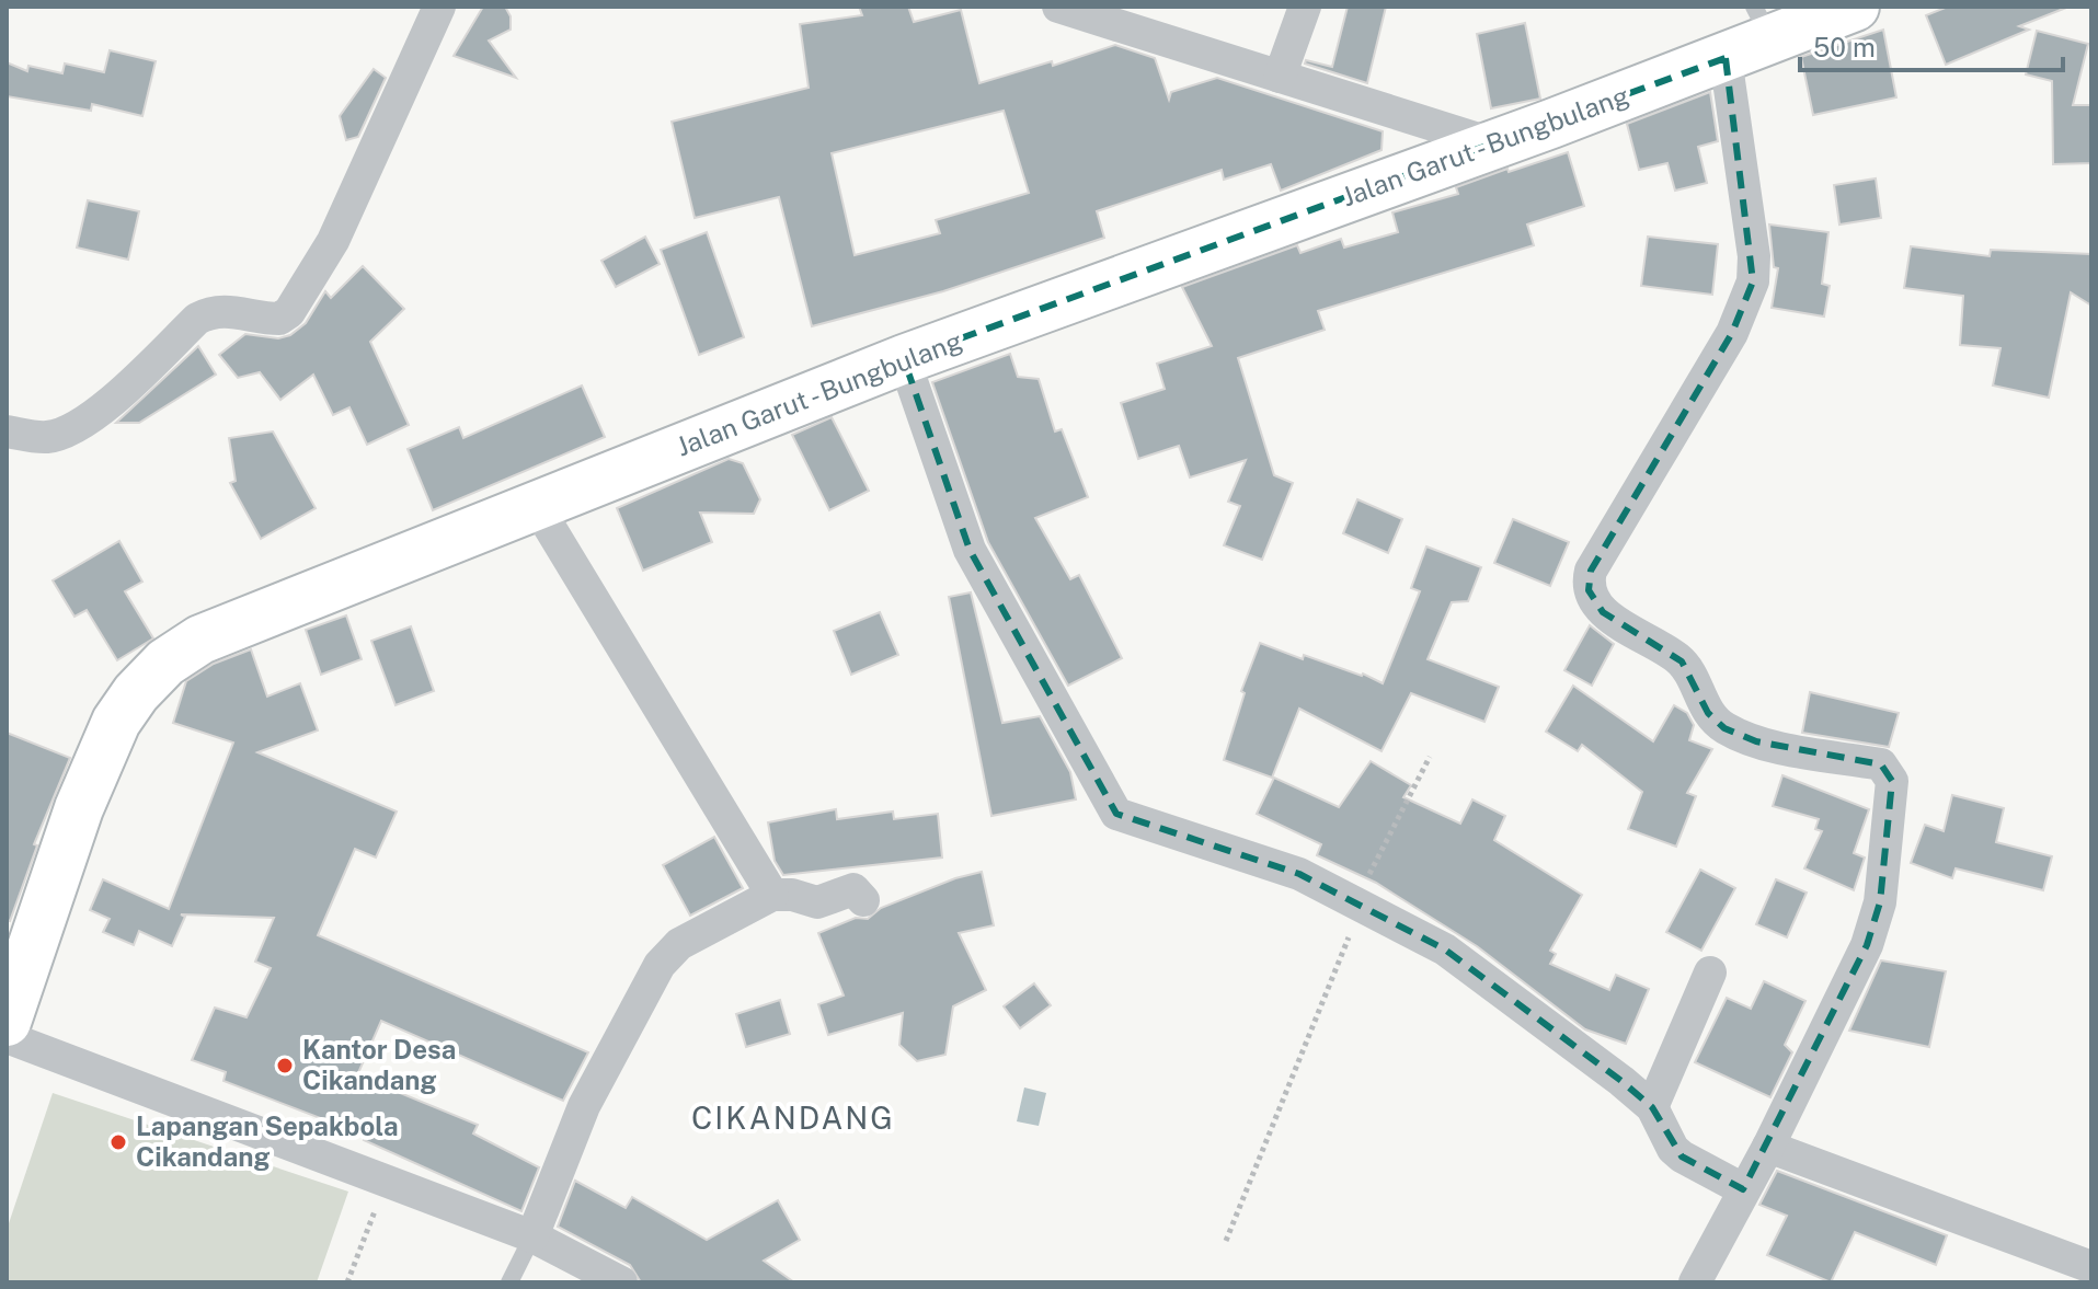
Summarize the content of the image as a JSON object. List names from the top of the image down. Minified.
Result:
{"streets":{"main road":["Jalan Garut - Bungbulang"]},"districts":["CIKANDANG"],"places":["Kantor Desa Cikandang","Lapangan Sepakbola Cikandang"],"scale_bar":"50 m"}
